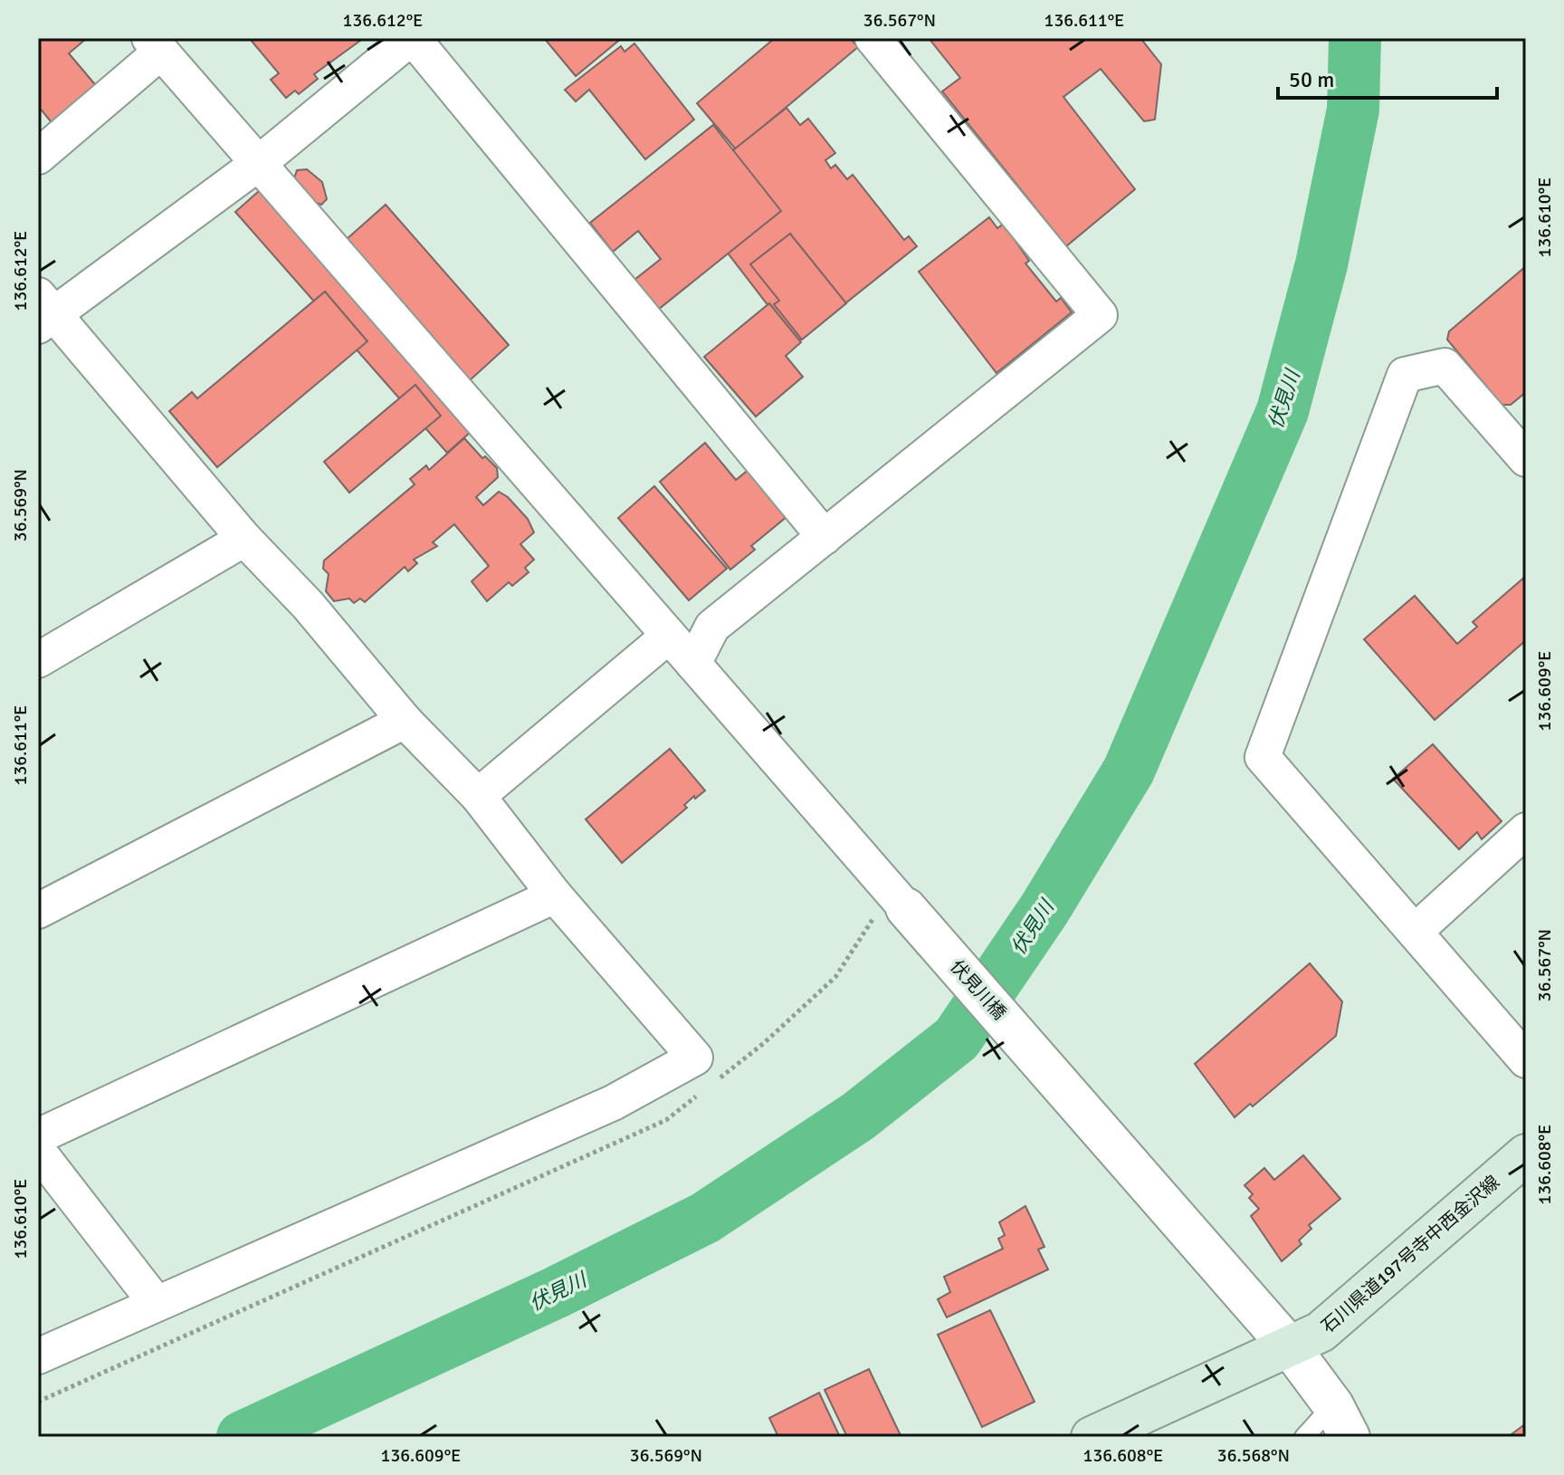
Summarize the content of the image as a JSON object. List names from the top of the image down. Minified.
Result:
{"streets":{"main road":["石川県道197号寺中西金沢線"],"street":["伏見川橋"]},"crossings":[["伏見川橋","石川県道197号寺中西金沢線"]],"water":["伏見川"],"scale_bar":"50 m","coordinates":["136.612°E","36.567°N","136.611°E","136.610°E","36.569°N","136.609°E","136.608°E","36.568°N"]}
